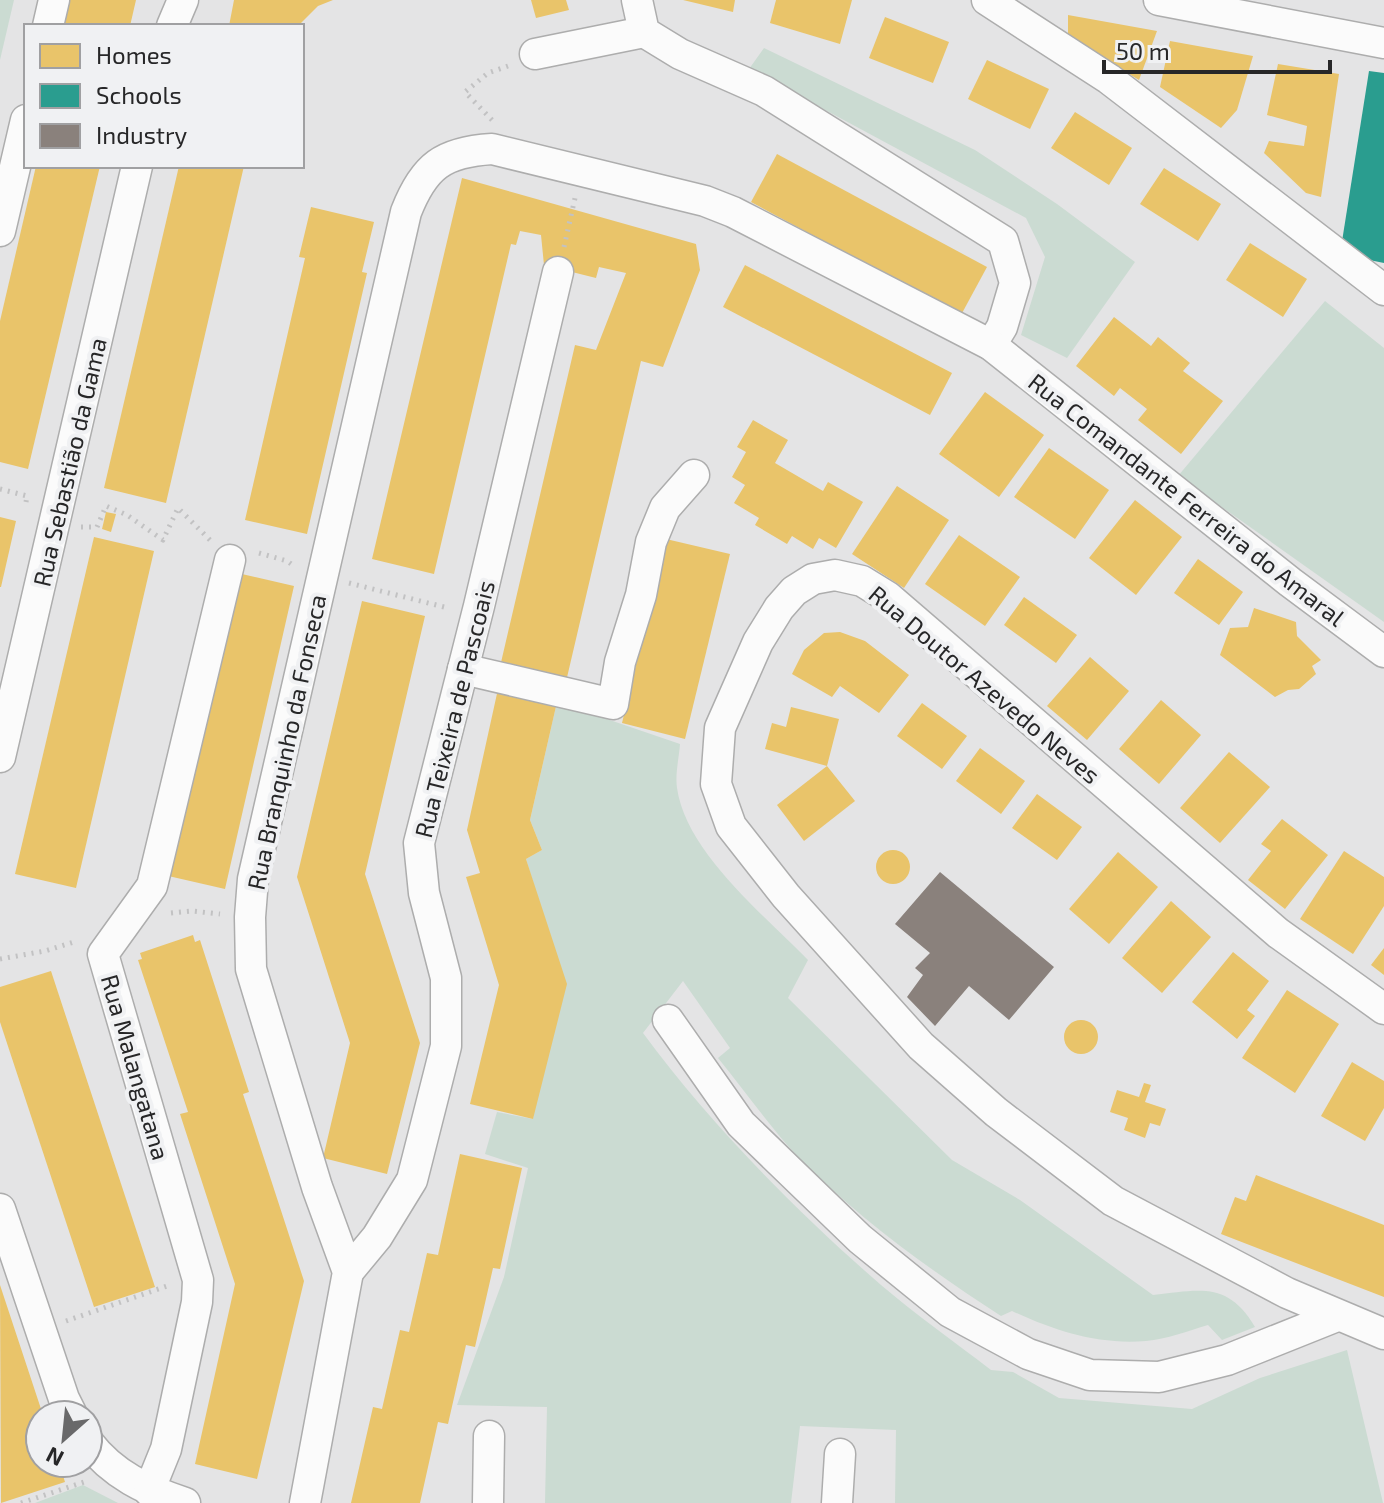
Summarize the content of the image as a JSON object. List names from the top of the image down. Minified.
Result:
{"streets":{"street":["Rua Sebastião da Gama","Rua Comandante Ferreira do Amaral","Rua Doutor Azevedo Neves","Rua Teixeira de Pascoais","Rua Branquinho da Fonseca","Rua Malangatana"]},"crossings":[["Rua Comandante Ferreira do Amaral","Rua Branquinho da Fonseca"],["Rua Teixeira de Pascoais","Rua Branquinho da Fonseca"]],"legend":["Homes","Schools","Industry"],"scale_bar":"50 m","north":"bottom left"}
